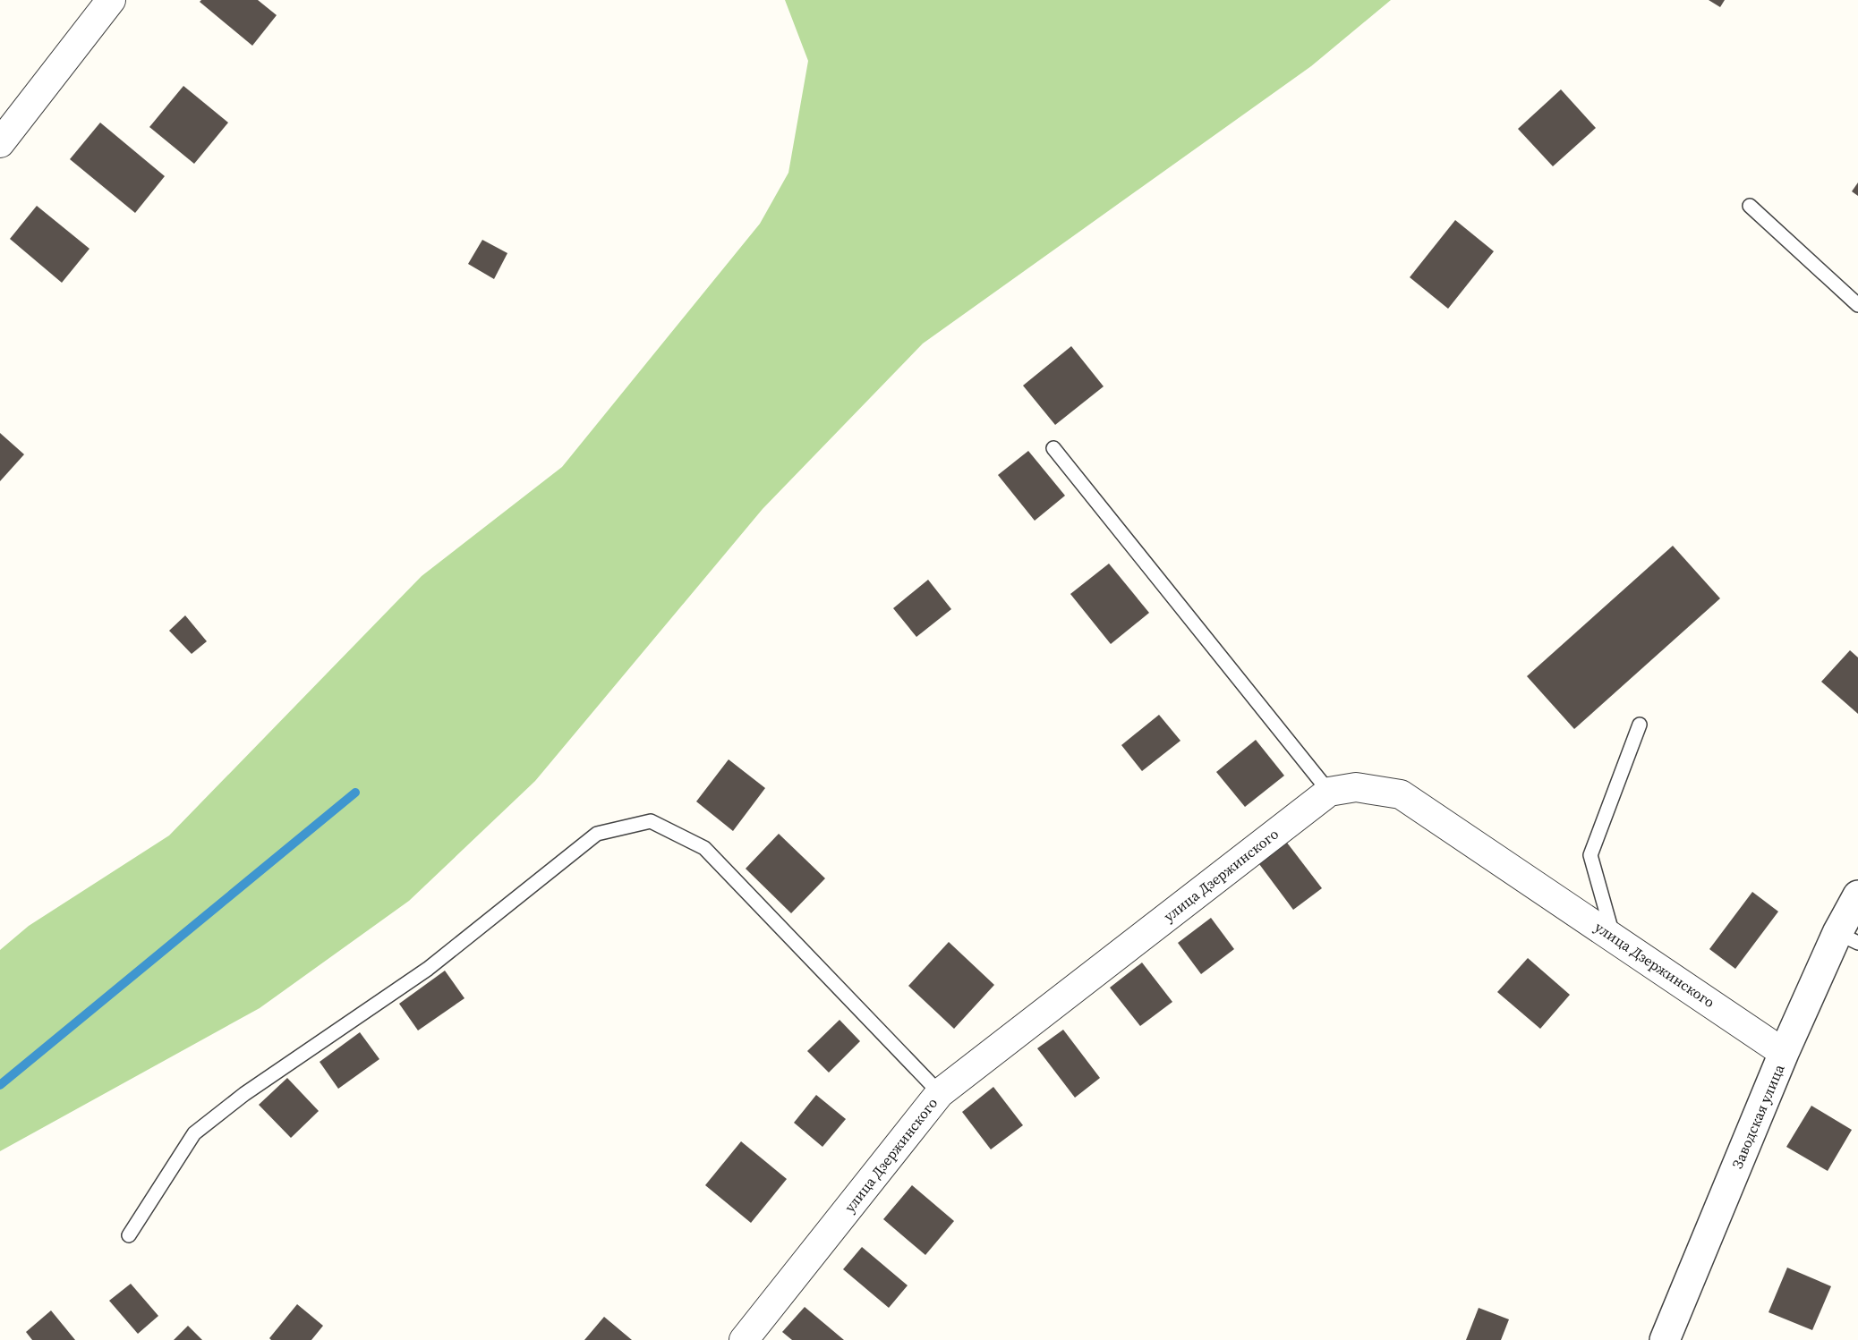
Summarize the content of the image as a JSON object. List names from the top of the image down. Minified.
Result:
{"streets":{"street":["улица Дзержинского","Заводская улица"]},"crossings":[["улица Дзержинского","Заводская улица"]]}
